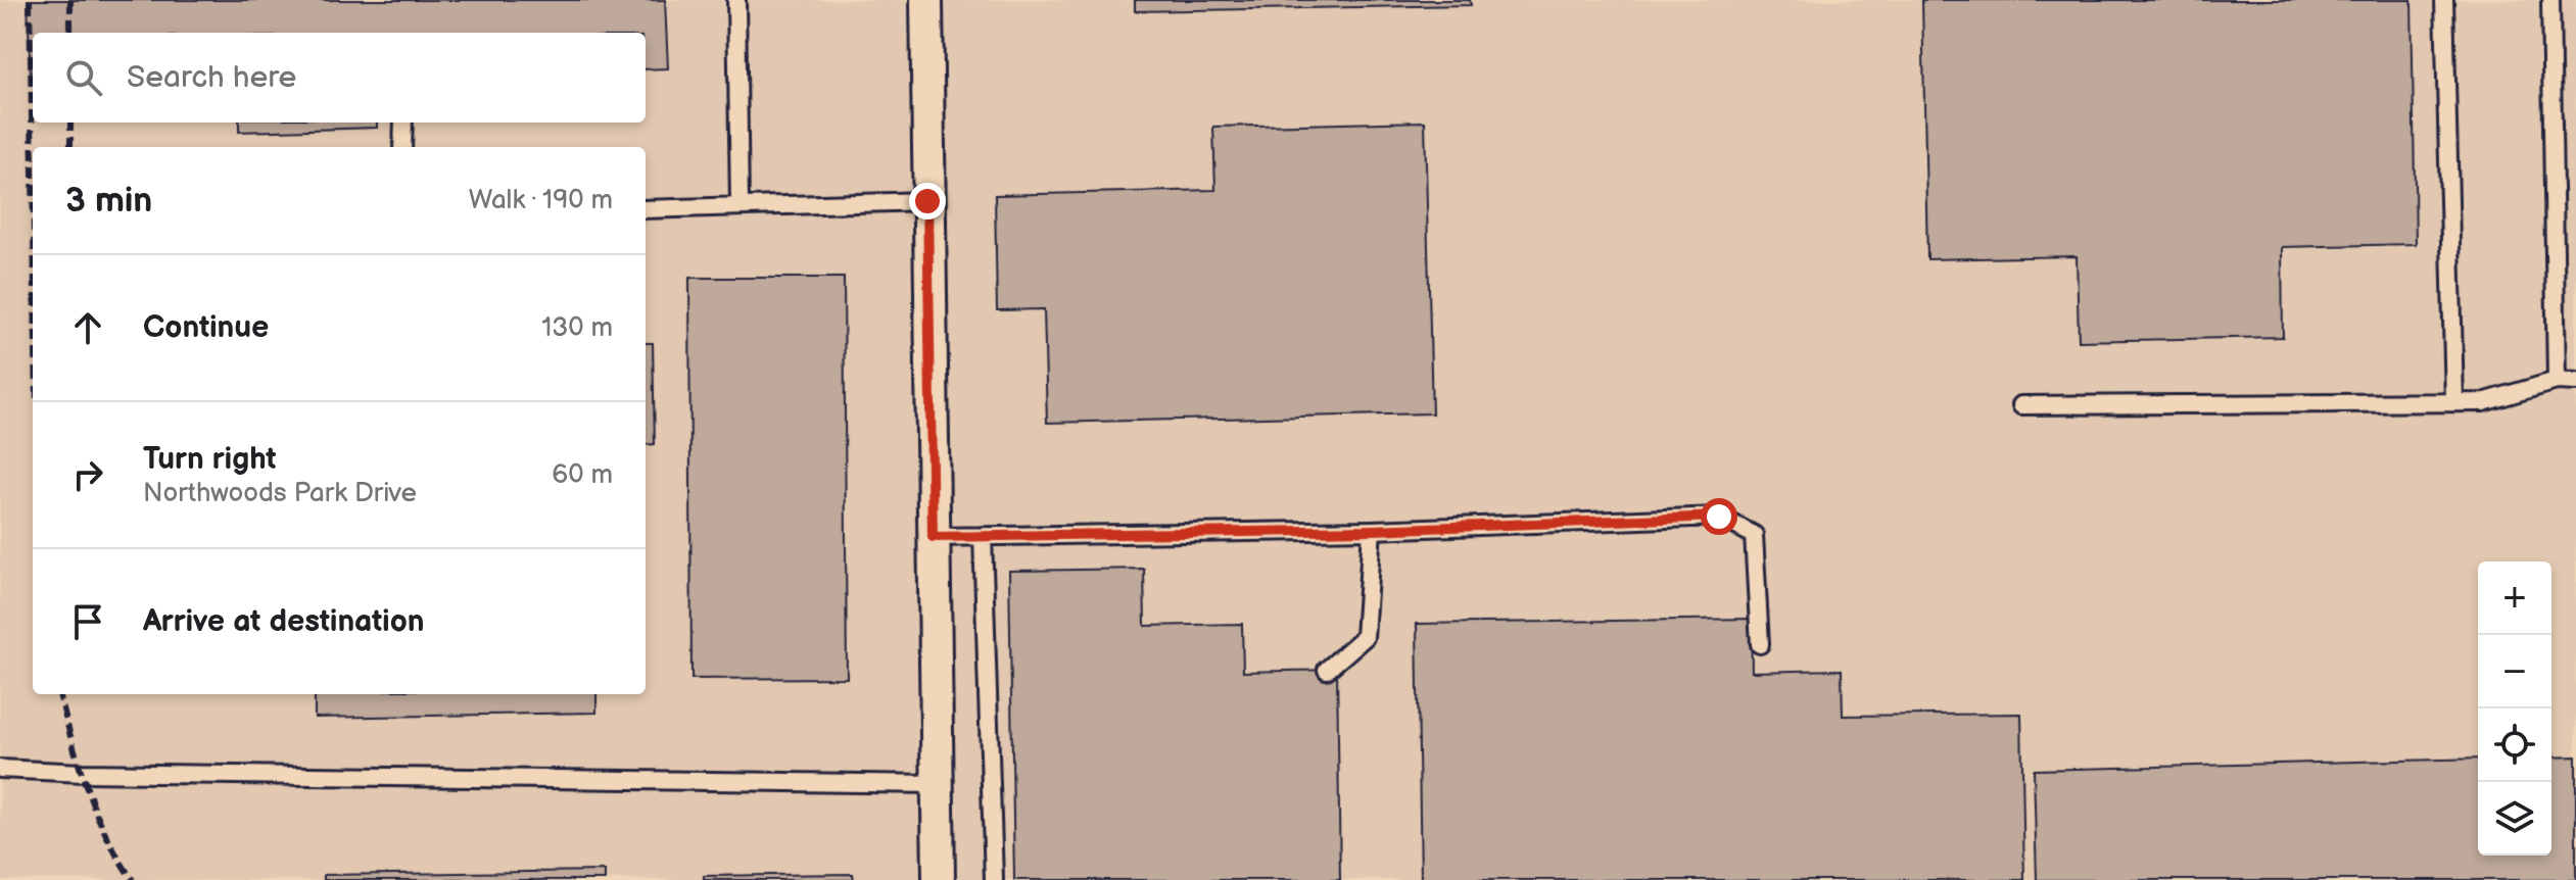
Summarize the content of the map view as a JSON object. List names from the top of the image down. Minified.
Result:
{"page":{"search":"Search here","heading":["3 min","Walk · 190 m"],"list":[["Continue","130 m"],["Turn right","Northwoods Park Drive","60 m"],"Arrive at destination"],"map_buttons":["+","−"]}}
